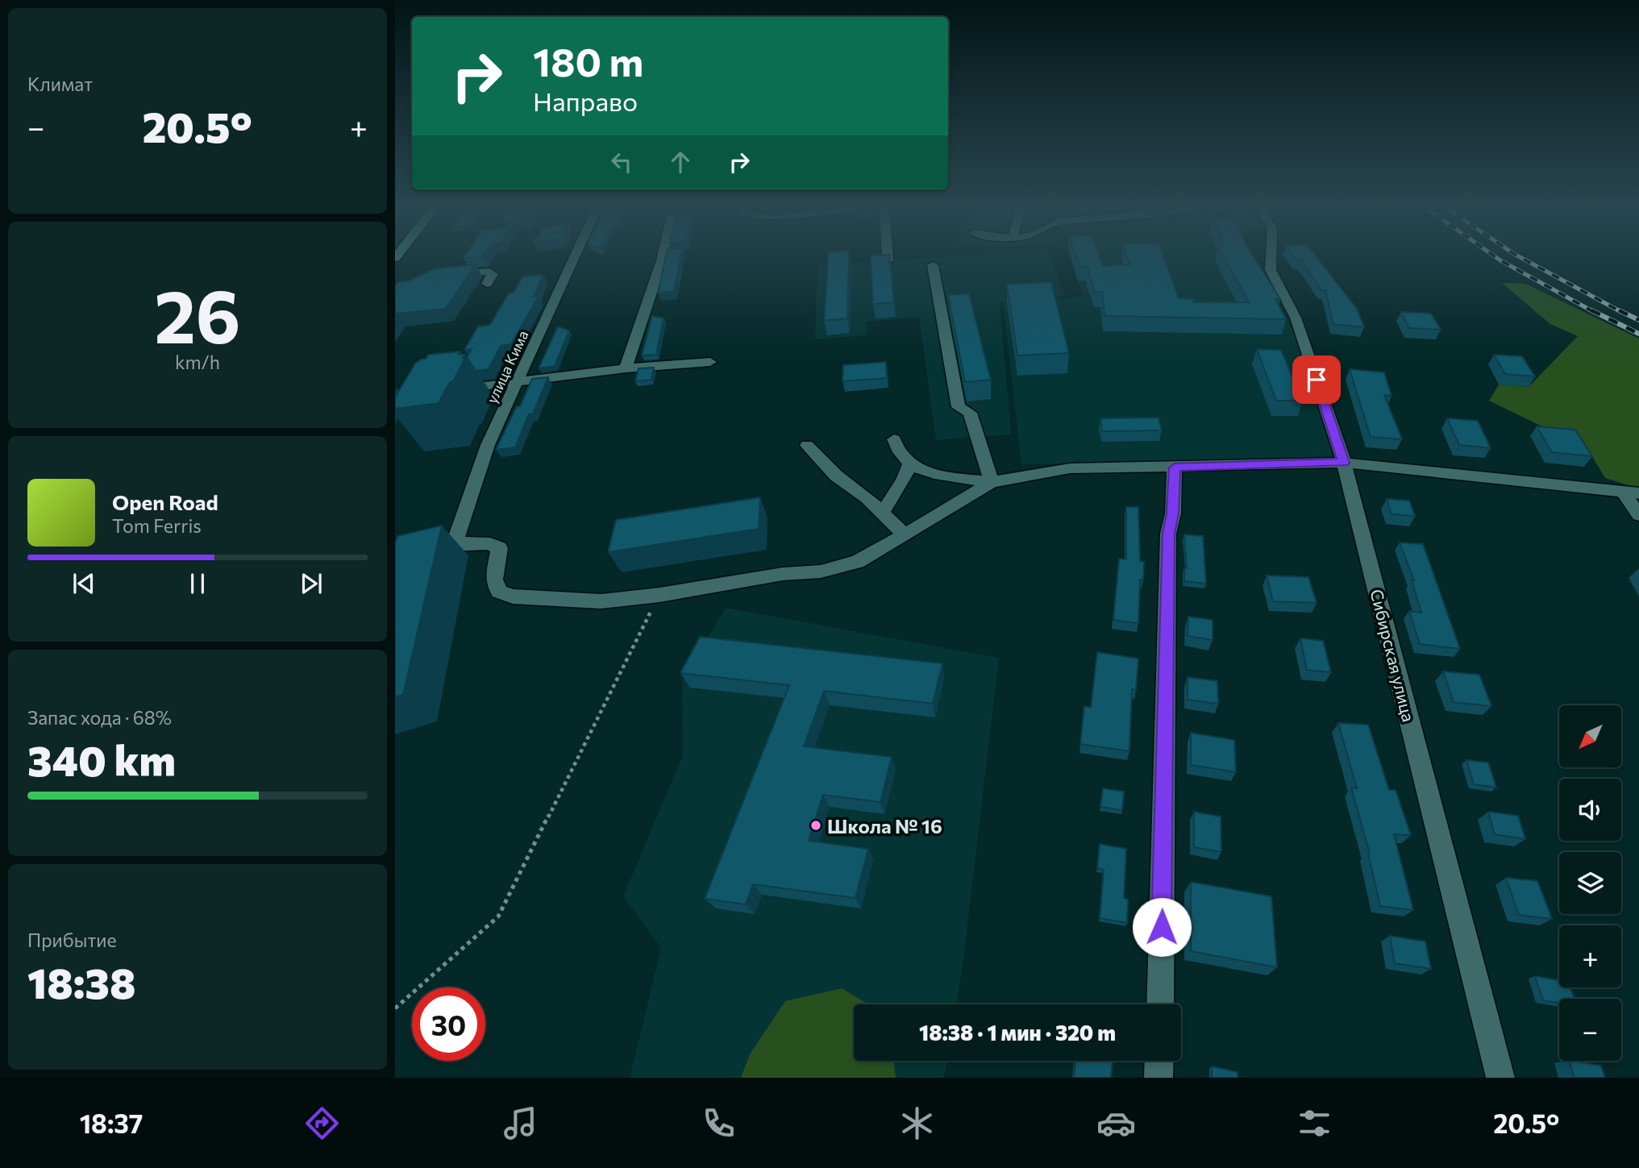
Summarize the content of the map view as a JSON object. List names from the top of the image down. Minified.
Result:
{"streets":{"street":["улица Кима","Сибирская улица"]},"places":["Школа № 16"],"north":"bottom left","page":{"tile":["Климат",["26","km/h"],["Запас хода · 68%","340 km"],["Прибытие","18:38"]],"turn":["180 m","Направо"],"heat":["−","20.5°","+"],"song":["Open Road","Tom Ferris"],"map_buttons":["+","−"],"limit":"30","trip":"18:38 · 1 мин · 320 m","tabs":["18:37","20.5°"]}}
